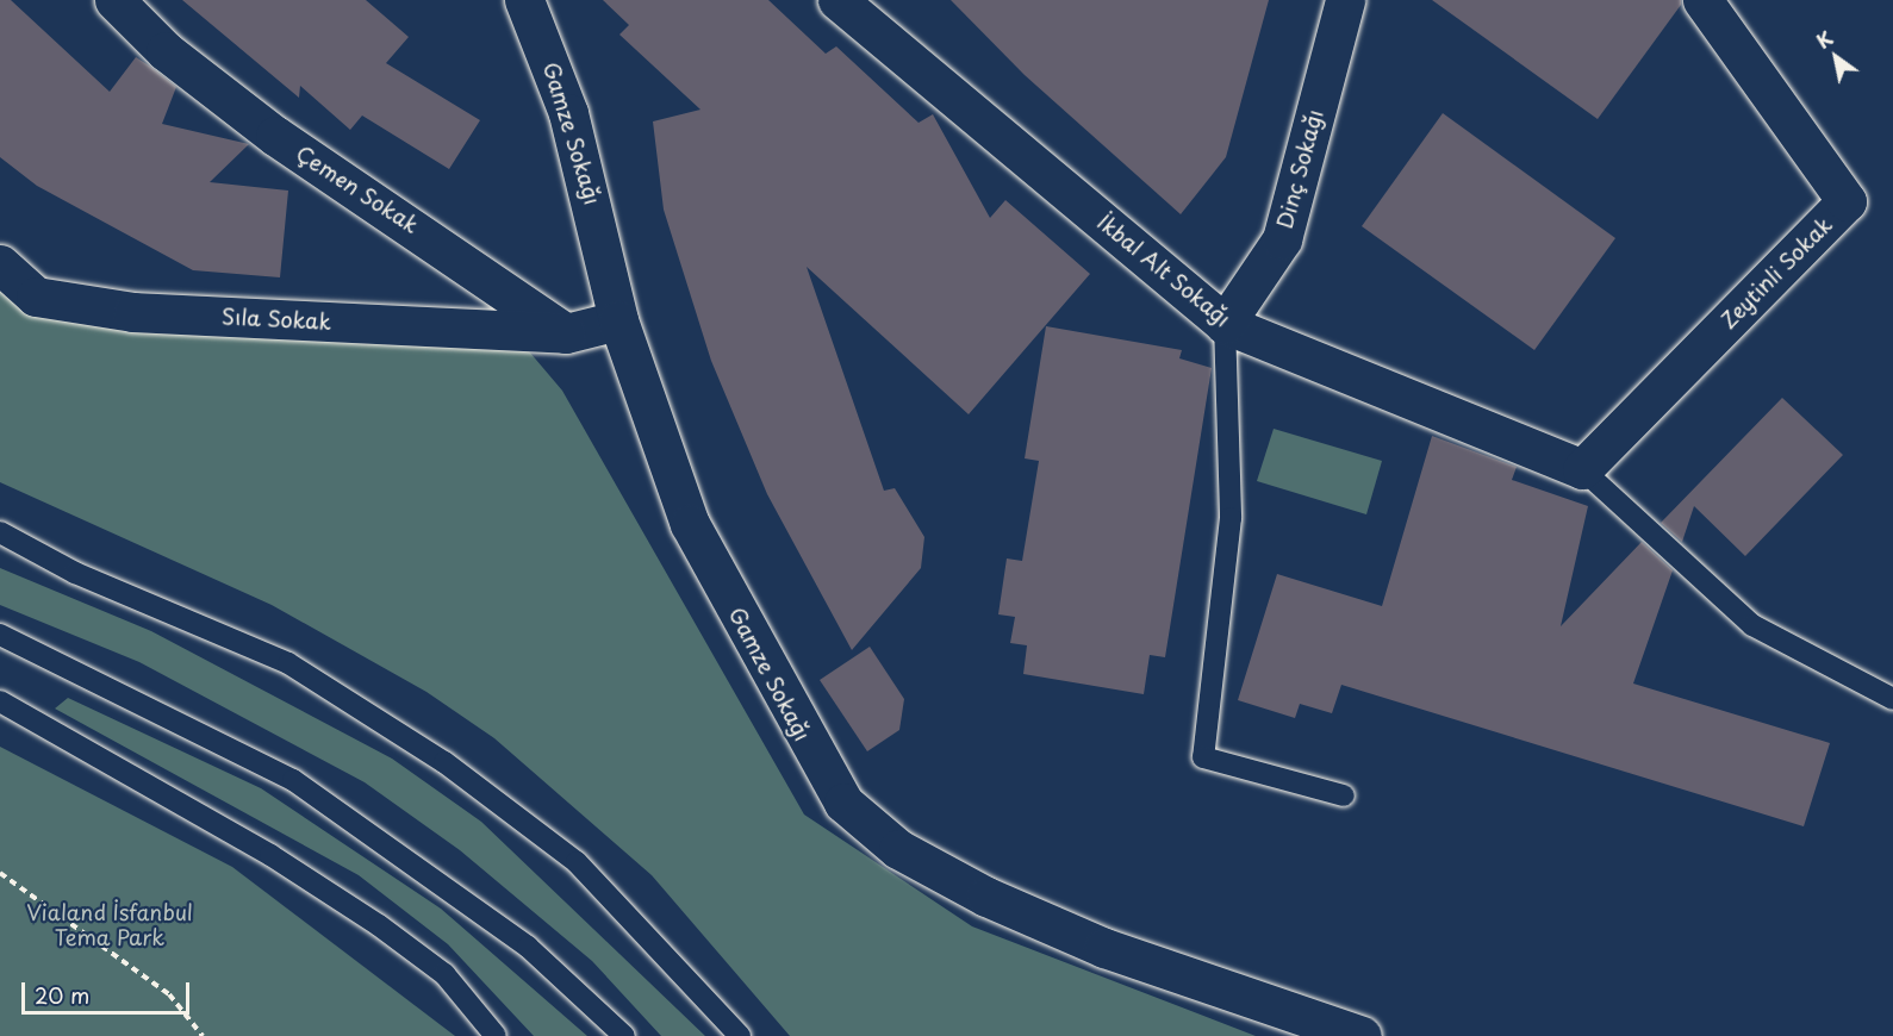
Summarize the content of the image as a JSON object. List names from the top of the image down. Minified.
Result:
{"streets":{"street":["Gamze Sokağı","Dinç Sokağı","Çemen Sokak","İkbal Alt Sokağı","Zeytinli Sokak","Sıla Sokak"]},"crossings":[["Dinç Sokağı","İkbal Alt Sokağı"],["Çemen Sokak","Sıla Sokak"],["İkbal Alt Sokağı","Zeytinli Sokak"]],"parks":["Vialand İsfanbul Tema Park"],"scale_bar":"20 m","north":"top left"}
